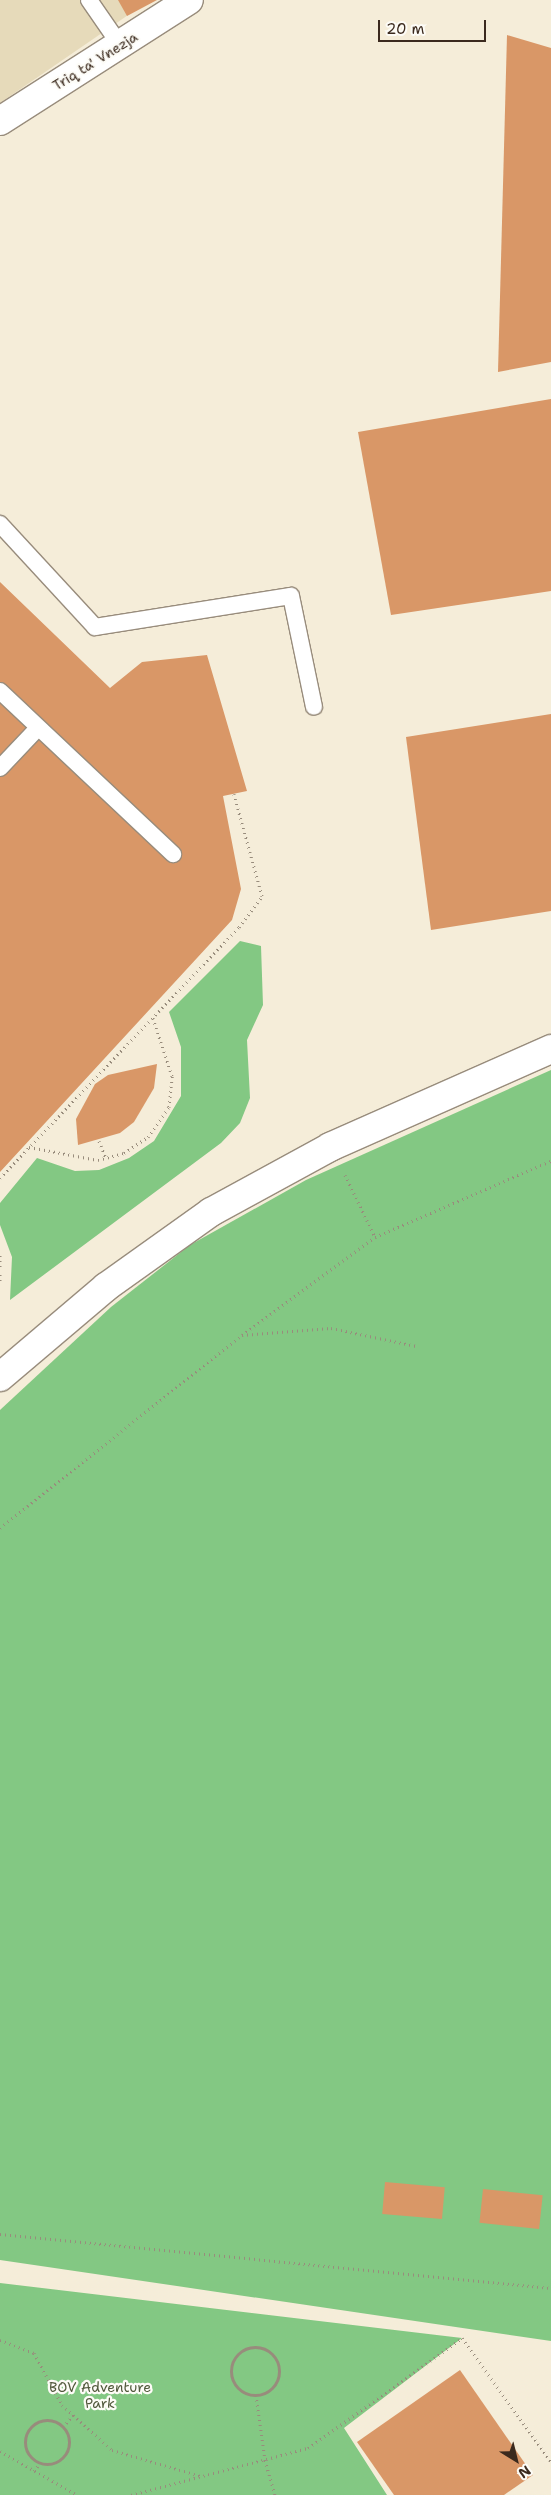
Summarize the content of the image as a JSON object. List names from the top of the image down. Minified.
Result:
{"streets":{"street":["Triq ta' Vnezja"]},"parks":["BOV Adventure Park"],"scale_bar":"20 m","north":"bottom right"}
